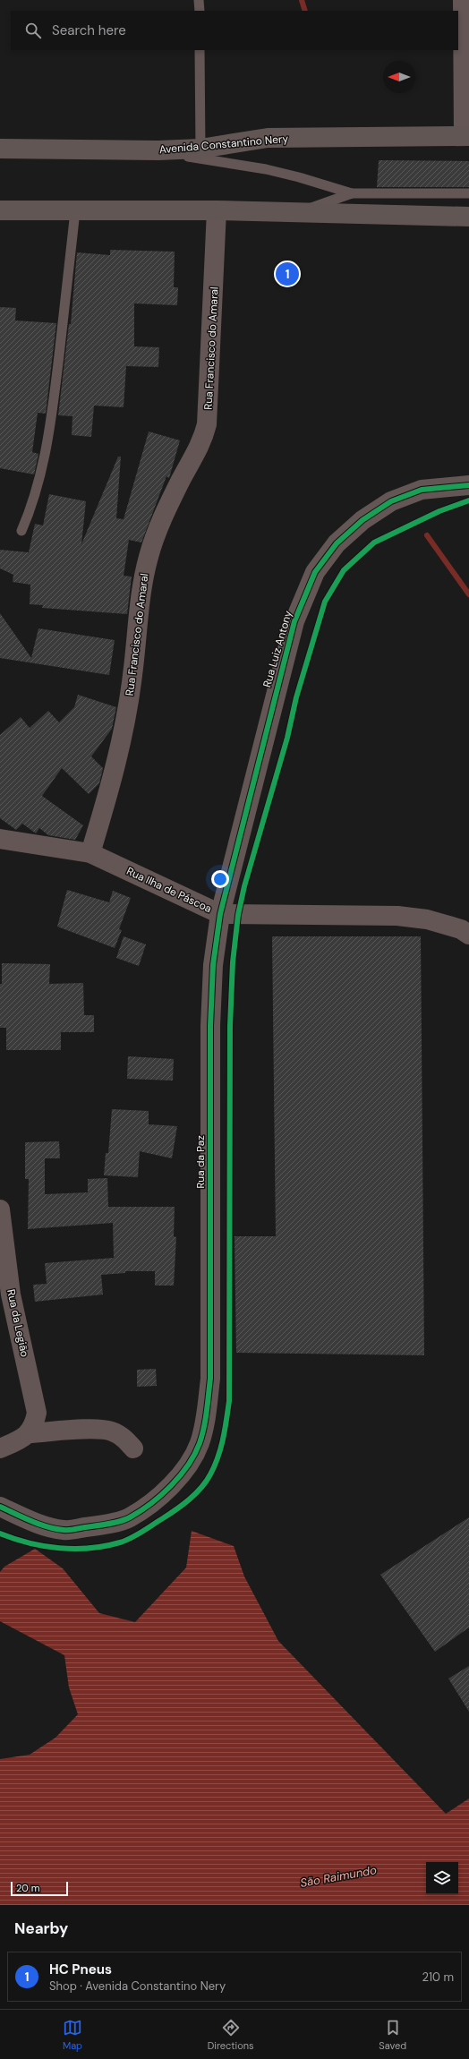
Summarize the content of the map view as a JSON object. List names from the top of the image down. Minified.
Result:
{"streets":{"highway":["Avenida Constantino Nery"],"street":["Rua Francisco do Amaral","Rua Luiz Antony","Rua Ilha de Páscoa","Rua da Paz","Rua da Legião"]},"crossings":[["Rua Francisco do Amaral","Rua Ilha de Páscoa"],["Rua Luiz Antony","Rua Ilha de Páscoa"],["Rua Luiz Antony","Rua da Paz"],["Rua Ilha de Páscoa","Rua da Paz"]],"water":["São Raimundo"],"scale_bar":"20 m","north":"left","page":{"search":"Search here","pins":"1","scale":"20 m","heading":"Nearby","list":[{"mark":"1","name":"HC Pneus","note":"Shop · Avenida Constantino Nery","value":"210 m"}],"nav":["Map","Directions","Saved"]}}
